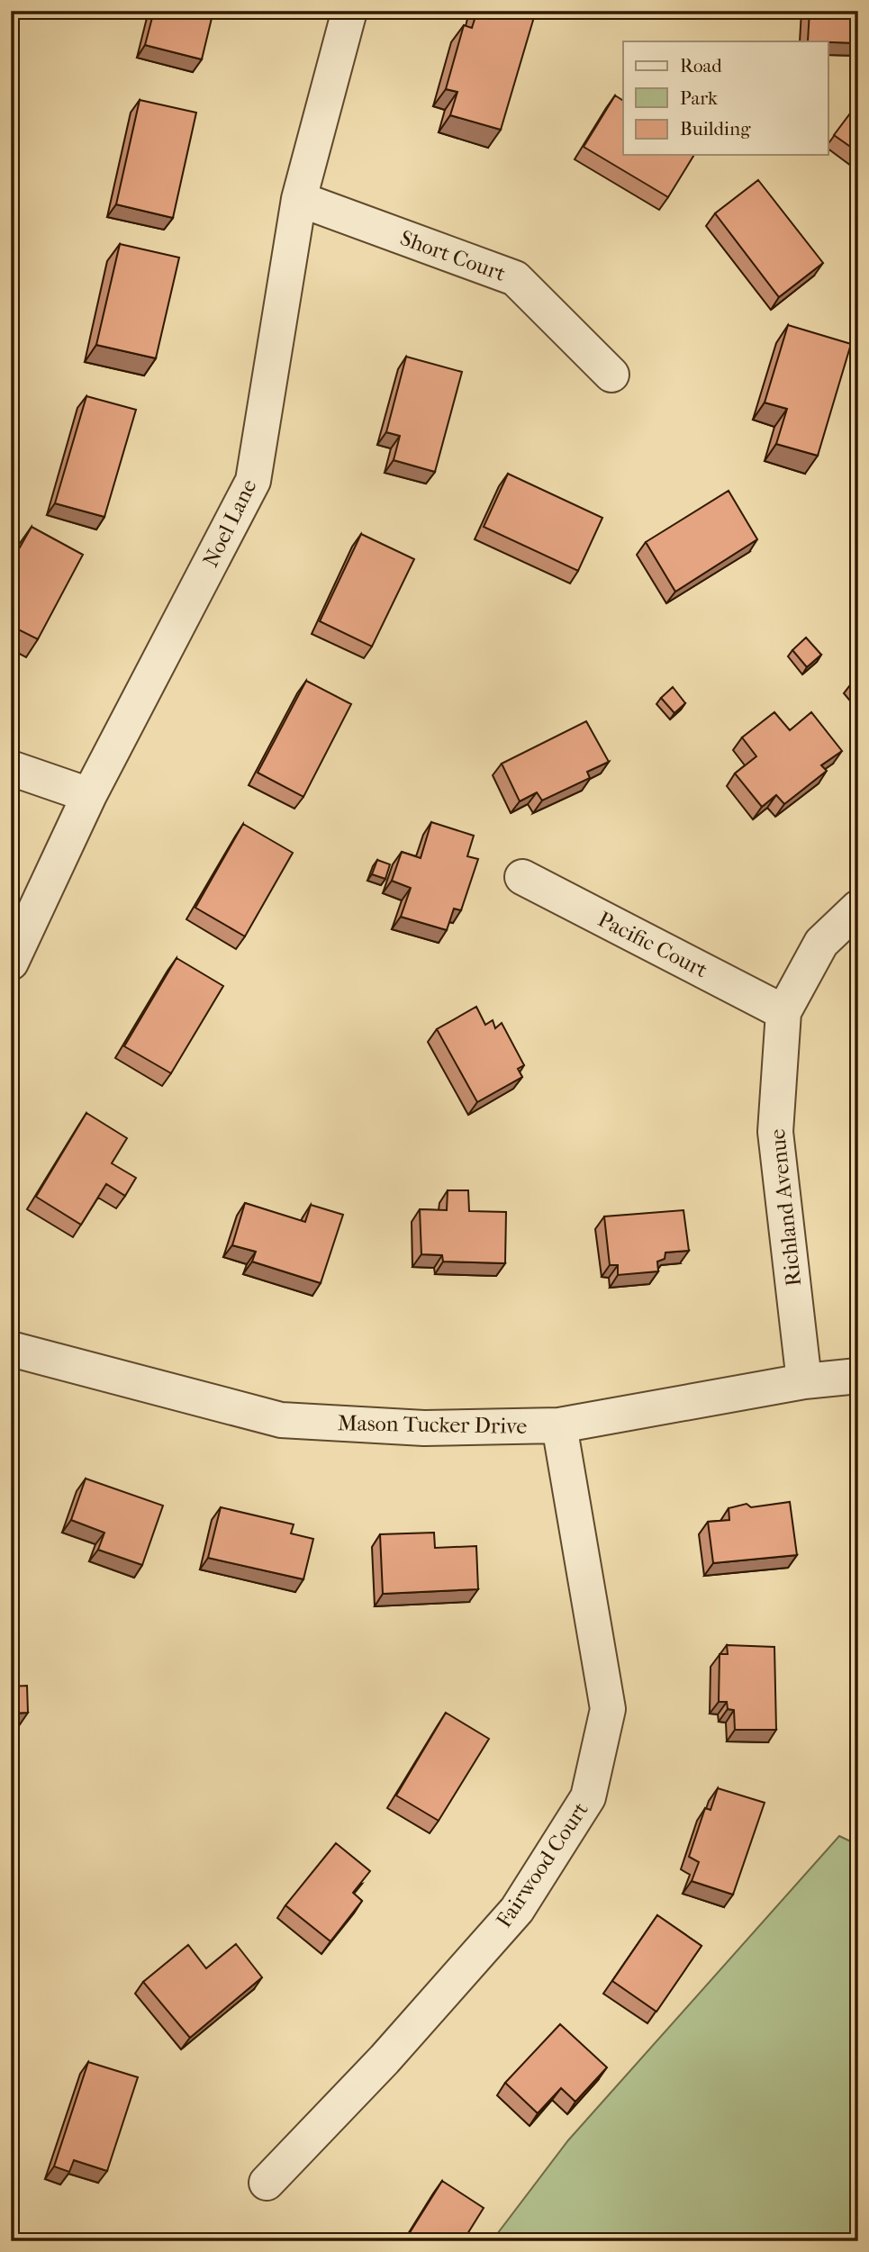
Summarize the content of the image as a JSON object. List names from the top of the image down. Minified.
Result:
{"streets":{"street":["Short Court","Noel Lane","Pacific Court","Richland Avenue","Mason Tucker Drive","Fairwood Court"]},"crossings":[["Short Court","Noel Lane"],["Pacific Court","Richland Avenue"],["Richland Avenue","Mason Tucker Drive"],["Mason Tucker Drive","Fairwood Court"]],"legend":["Road","Park","Building"]}
